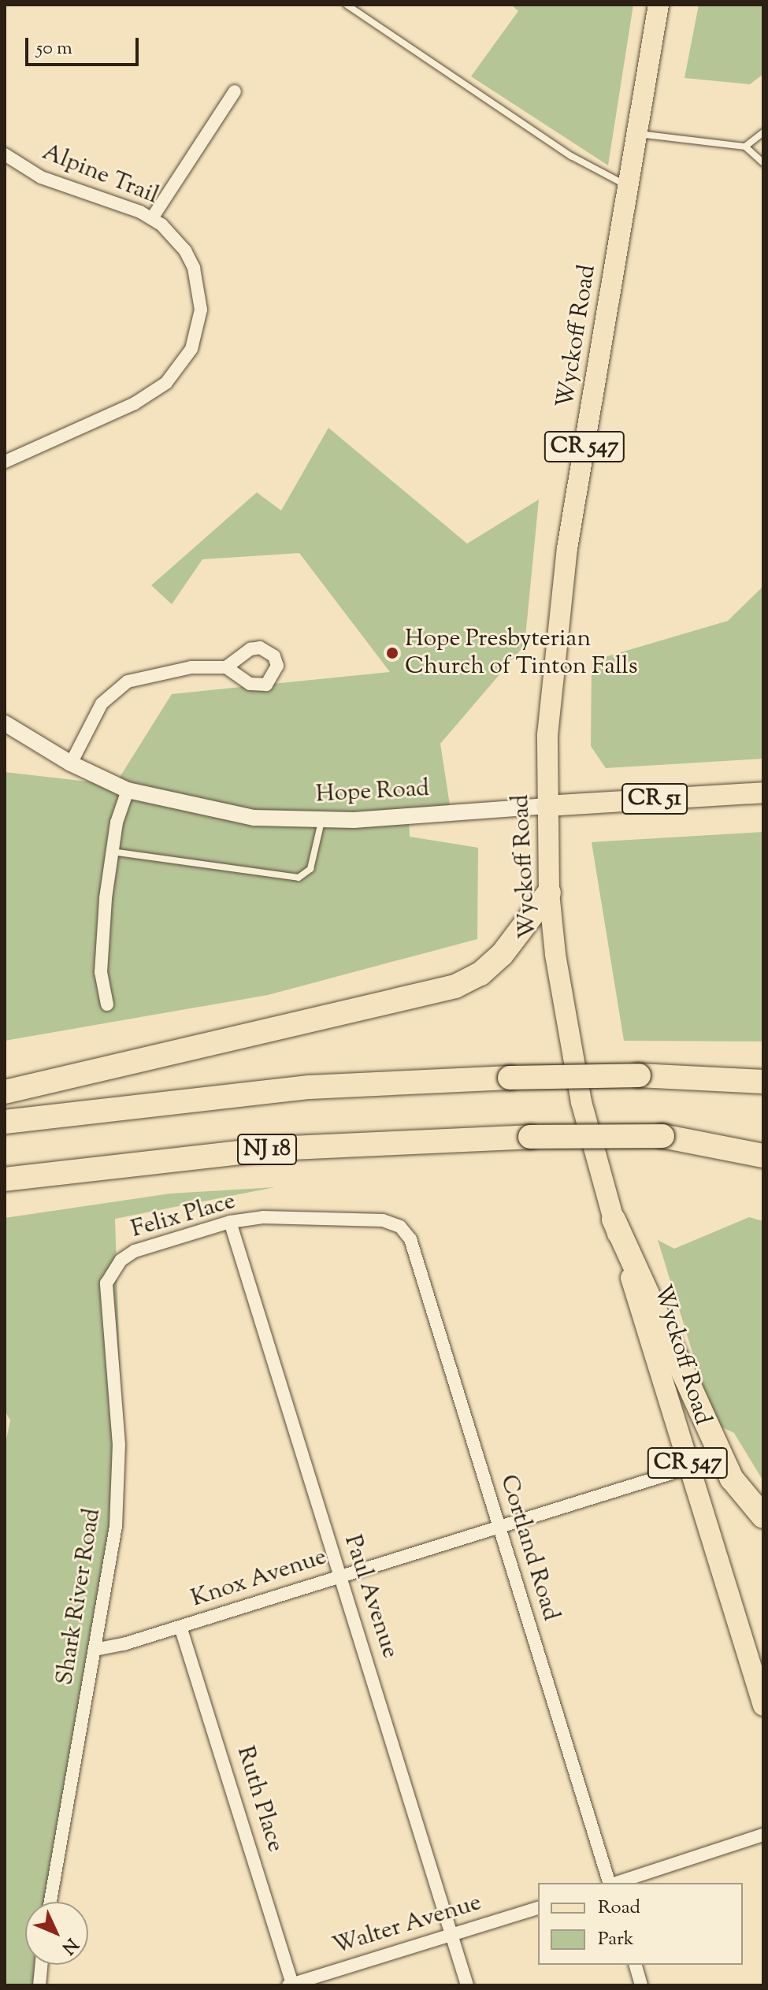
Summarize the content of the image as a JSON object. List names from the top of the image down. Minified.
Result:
{"streets":{"highway":["NJ 18"],"main road":["Wyckoff Road","CR 547","Hope Road","CR 51"],"street":["Alpine Trail","Felix Place","Cortland Road","Knox Avenue","Shark River Road","Paul Avenue","Ruth Place","Walter Avenue"]},"crossings":[["Wyckoff Road","Hope Road"],["Wyckoff Road","Knox Avenue"],["Felix Place","Cortland Road"],["Felix Place","Shark River Road"],["Felix Place","Paul Avenue"],["Cortland Road","Knox Avenue"],["Knox Avenue","Shark River Road"],["Knox Avenue","Paul Avenue"],["Knox Avenue","Ruth Place"],["Paul Avenue","Walter Avenue"],["Ruth Place","Walter Avenue"]],"places":["Hope Presbyterian Church of Tinton Falls"],"legend":["Road","Park"],"scale_bar":"50 m","north":"bottom right"}
